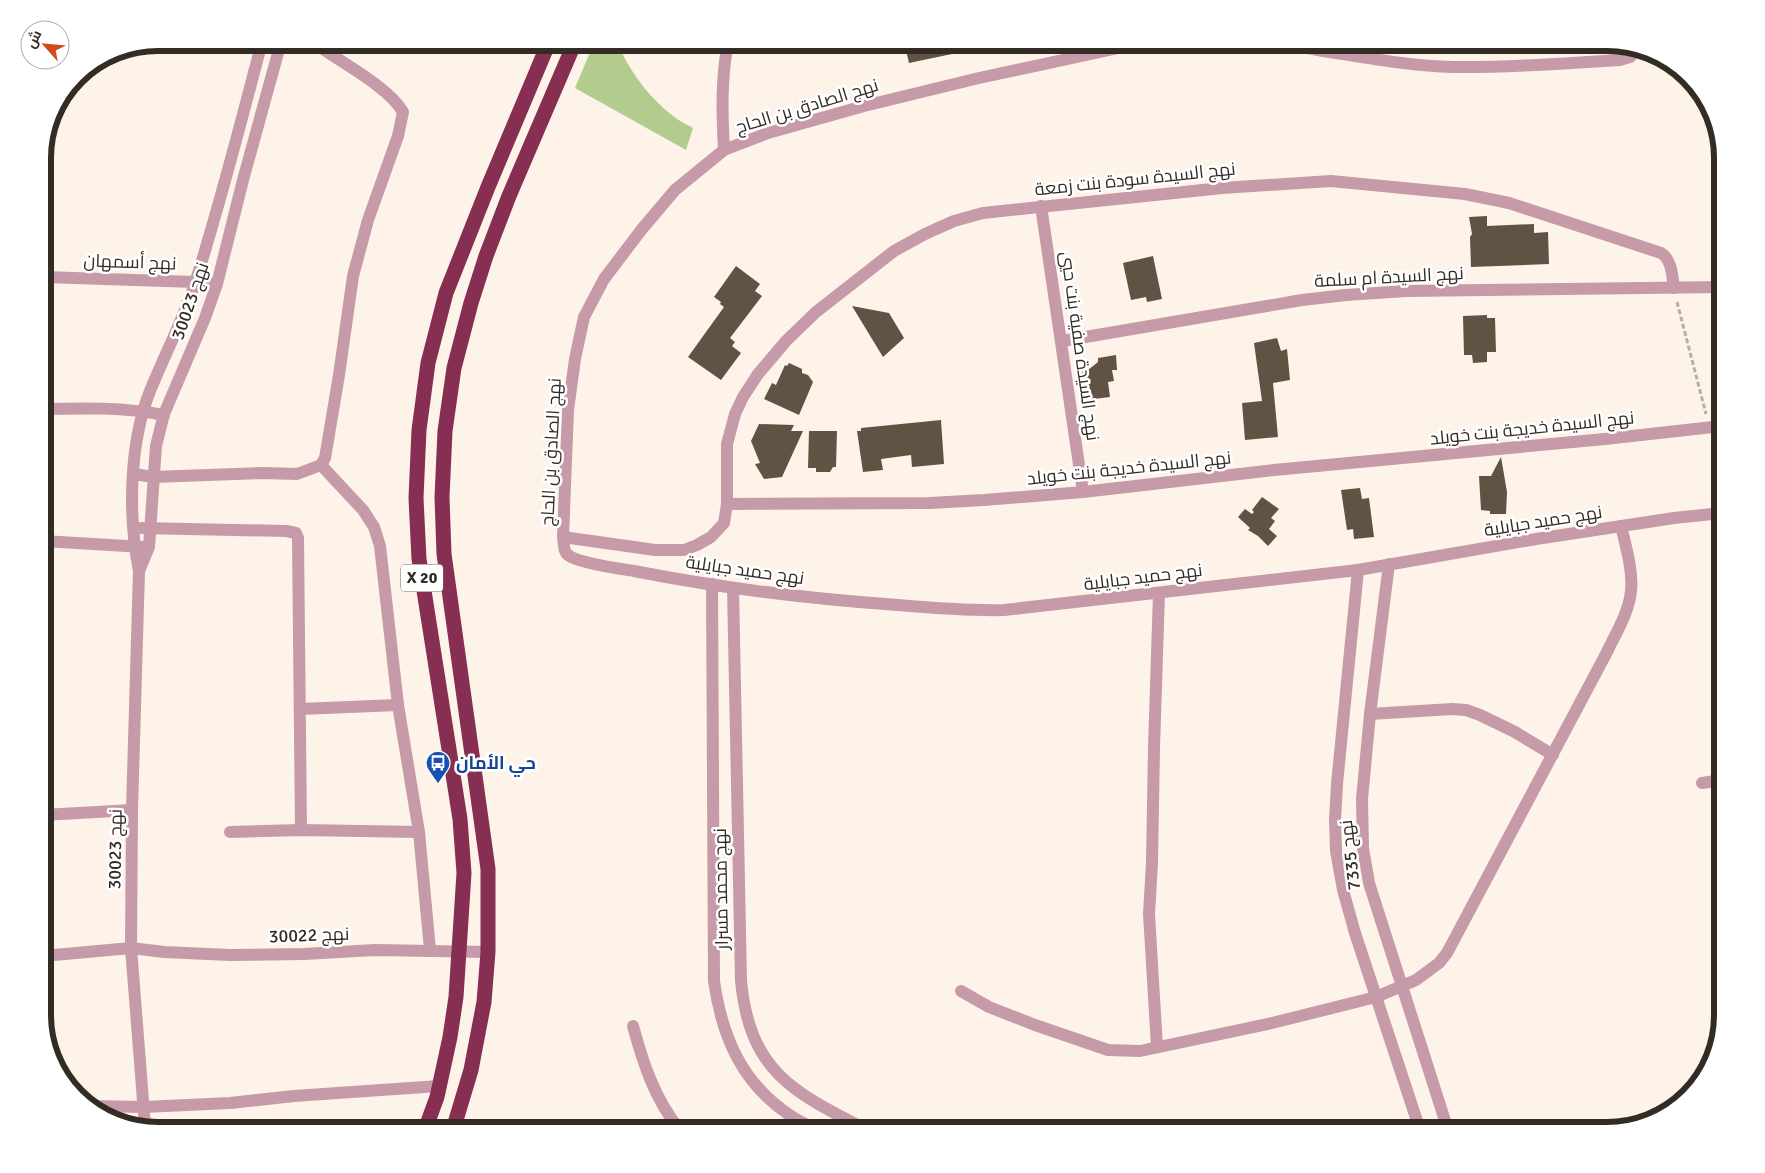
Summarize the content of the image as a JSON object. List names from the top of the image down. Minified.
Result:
{"streets":{"highway":["X 20"],"street":["نهج الصادق بن الحاج","نهج السيدة سودة بنت زمعة","نهج أسمهان","نهج السيدة ام سلمة","نهج 30023","نهج السيدة صفية بنت حيي","نهج السيدة خديجة بنت خويلد","نهج حميد جبايلية","نهج 7335","نهج محمد مسرار","نهج 30022"]},"crossings":[["نهج الصادق بن الحاج","نهج حميد جبايلية"],["نهج السيدة سودة بنت زمعة","نهج السيدة ام سلمة"],["نهج السيدة سودة بنت زمعة","نهج السيدة صفية بنت حيي"],["نهج السيدة سودة بنت زمعة","نهج السيدة خديجة بنت خويلد"],["نهج أسمهان","نهج 30023"],["نهج السيدة ام سلمة","نهج السيدة صفية بنت حيي"],["نهج 30023","نهج 30022"],["نهج السيدة صفية بنت حيي","نهج السيدة خديجة بنت خويلد"],["نهج حميد جبايلية","نهج 7335"],["نهج حميد جبايلية","نهج محمد مسرار"],["X 20","نهج 30022"]],"places":{"bus stop":["حي الأمان"]},"north":"top left"}
